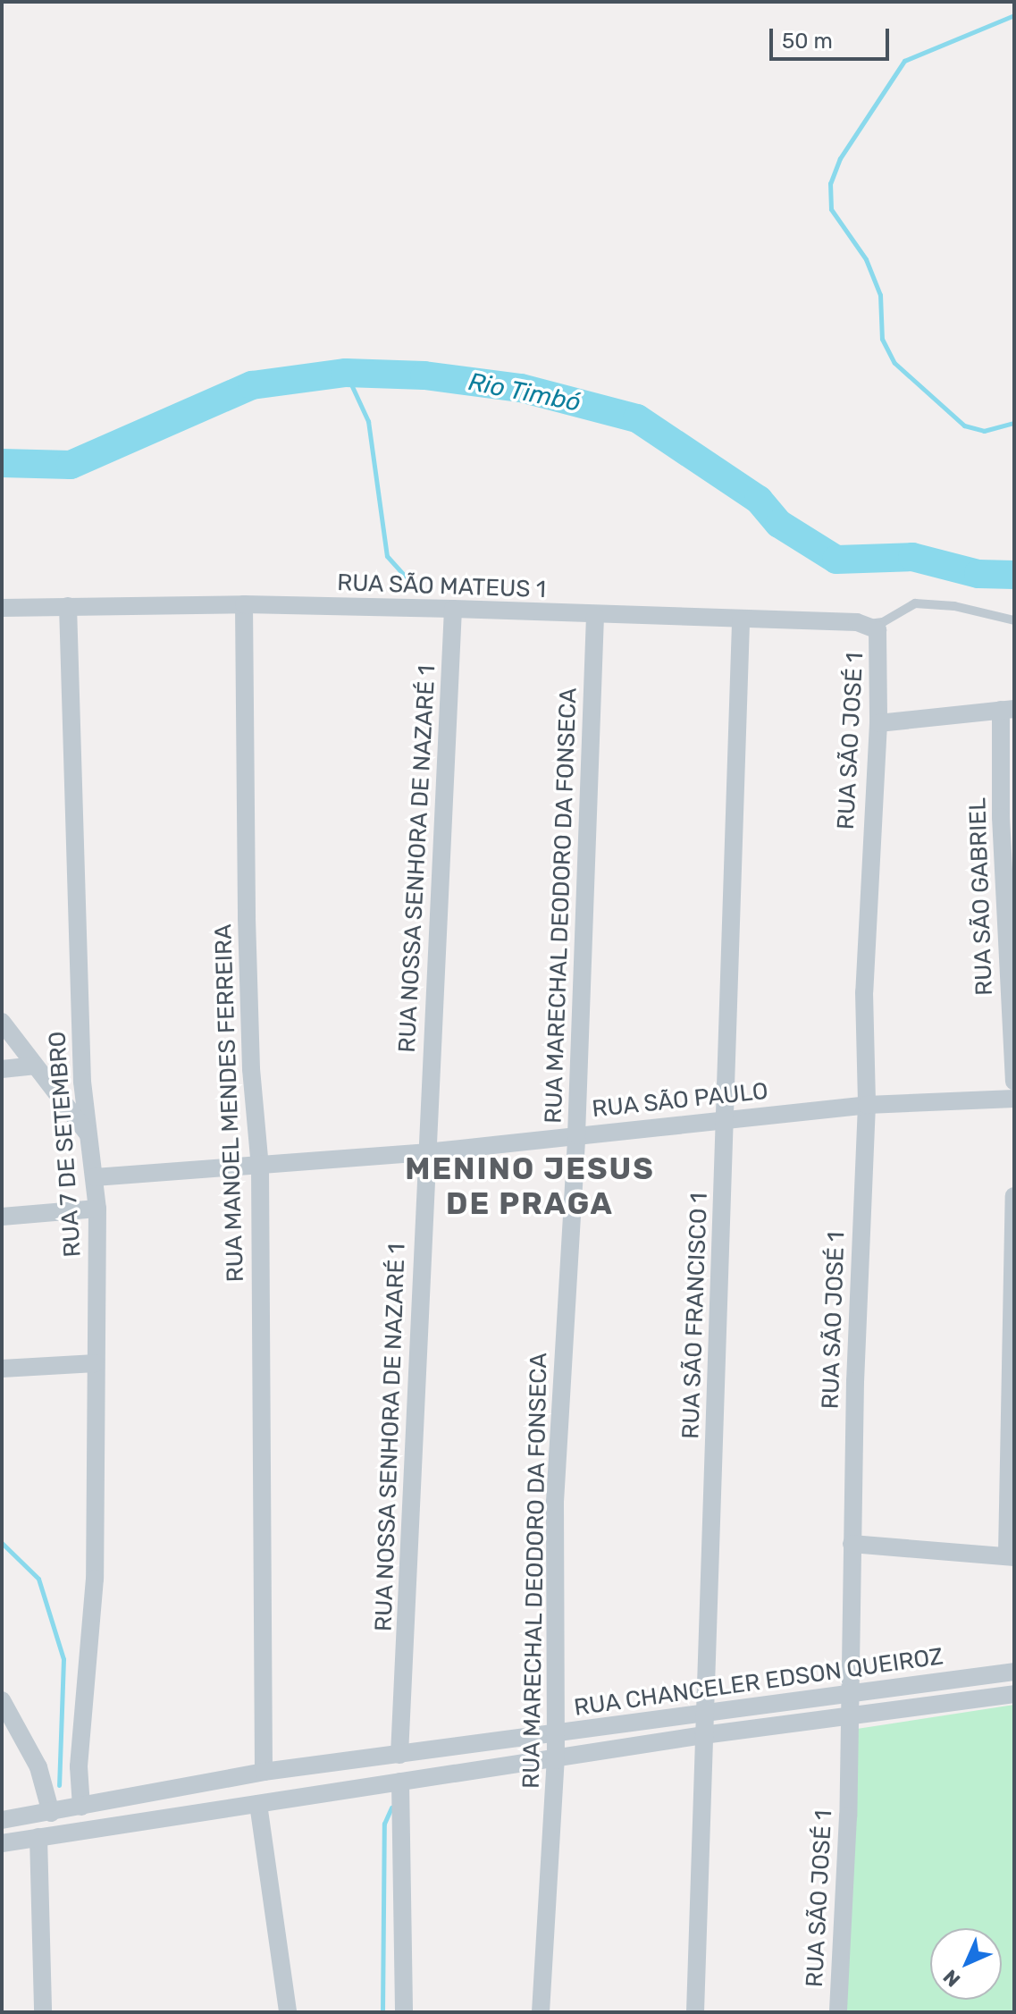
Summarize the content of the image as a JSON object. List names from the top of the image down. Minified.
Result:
{"streets":{"street":["RUA SÃO MATEUS 1","RUA SÃO JOSÉ 1","RUA NOSSA SENHORA DE NAZARÉ 1","RUA SÃO GABRIEL","RUA MARECHAL DEODORO DA FONSECA","RUA SÃO PAULO","RUA MANOEL MENDES FERREIRA","RUA 7 DE SETEMBRO","RUA SÃO FRANCISCO 1","RUA CHANCELER EDSON QUEIROZ"]},"crossings":[["RUA SÃO MATEUS 1","RUA SÃO JOSÉ 1"],["RUA SÃO MATEUS 1","RUA NOSSA SENHORA DE NAZARÉ 1"],["RUA SÃO MATEUS 1","RUA MARECHAL DEODORO DA FONSECA"],["RUA SÃO MATEUS 1","RUA MANOEL MENDES FERREIRA"],["RUA SÃO MATEUS 1","RUA 7 DE SETEMBRO"],["RUA SÃO MATEUS 1","RUA SÃO FRANCISCO 1"],["RUA SÃO JOSÉ 1","RUA SÃO PAULO"],["RUA SÃO JOSÉ 1","RUA CHANCELER EDSON QUEIROZ"],["RUA NOSSA SENHORA DE NAZARÉ 1","RUA SÃO PAULO"],["RUA NOSSA SENHORA DE NAZARÉ 1","RUA CHANCELER EDSON QUEIROZ"],["RUA MARECHAL DEODORO DA FONSECA","RUA SÃO PAULO"],["RUA MARECHAL DEODORO DA FONSECA","RUA CHANCELER EDSON QUEIROZ"],["RUA SÃO PAULO","RUA MANOEL MENDES FERREIRA"],["RUA SÃO PAULO","RUA 7 DE SETEMBRO"],["RUA SÃO PAULO","RUA SÃO FRANCISCO 1"],["RUA MANOEL MENDES FERREIRA","RUA CHANCELER EDSON QUEIROZ"],["RUA 7 DE SETEMBRO","RUA CHANCELER EDSON QUEIROZ"],["RUA SÃO FRANCISCO 1","RUA CHANCELER EDSON QUEIROZ"]],"districts":["MENINO JESUS DE PRAGA"],"water":["Rio Timbó"],"scale_bar":"50 m","north":"bottom left"}
